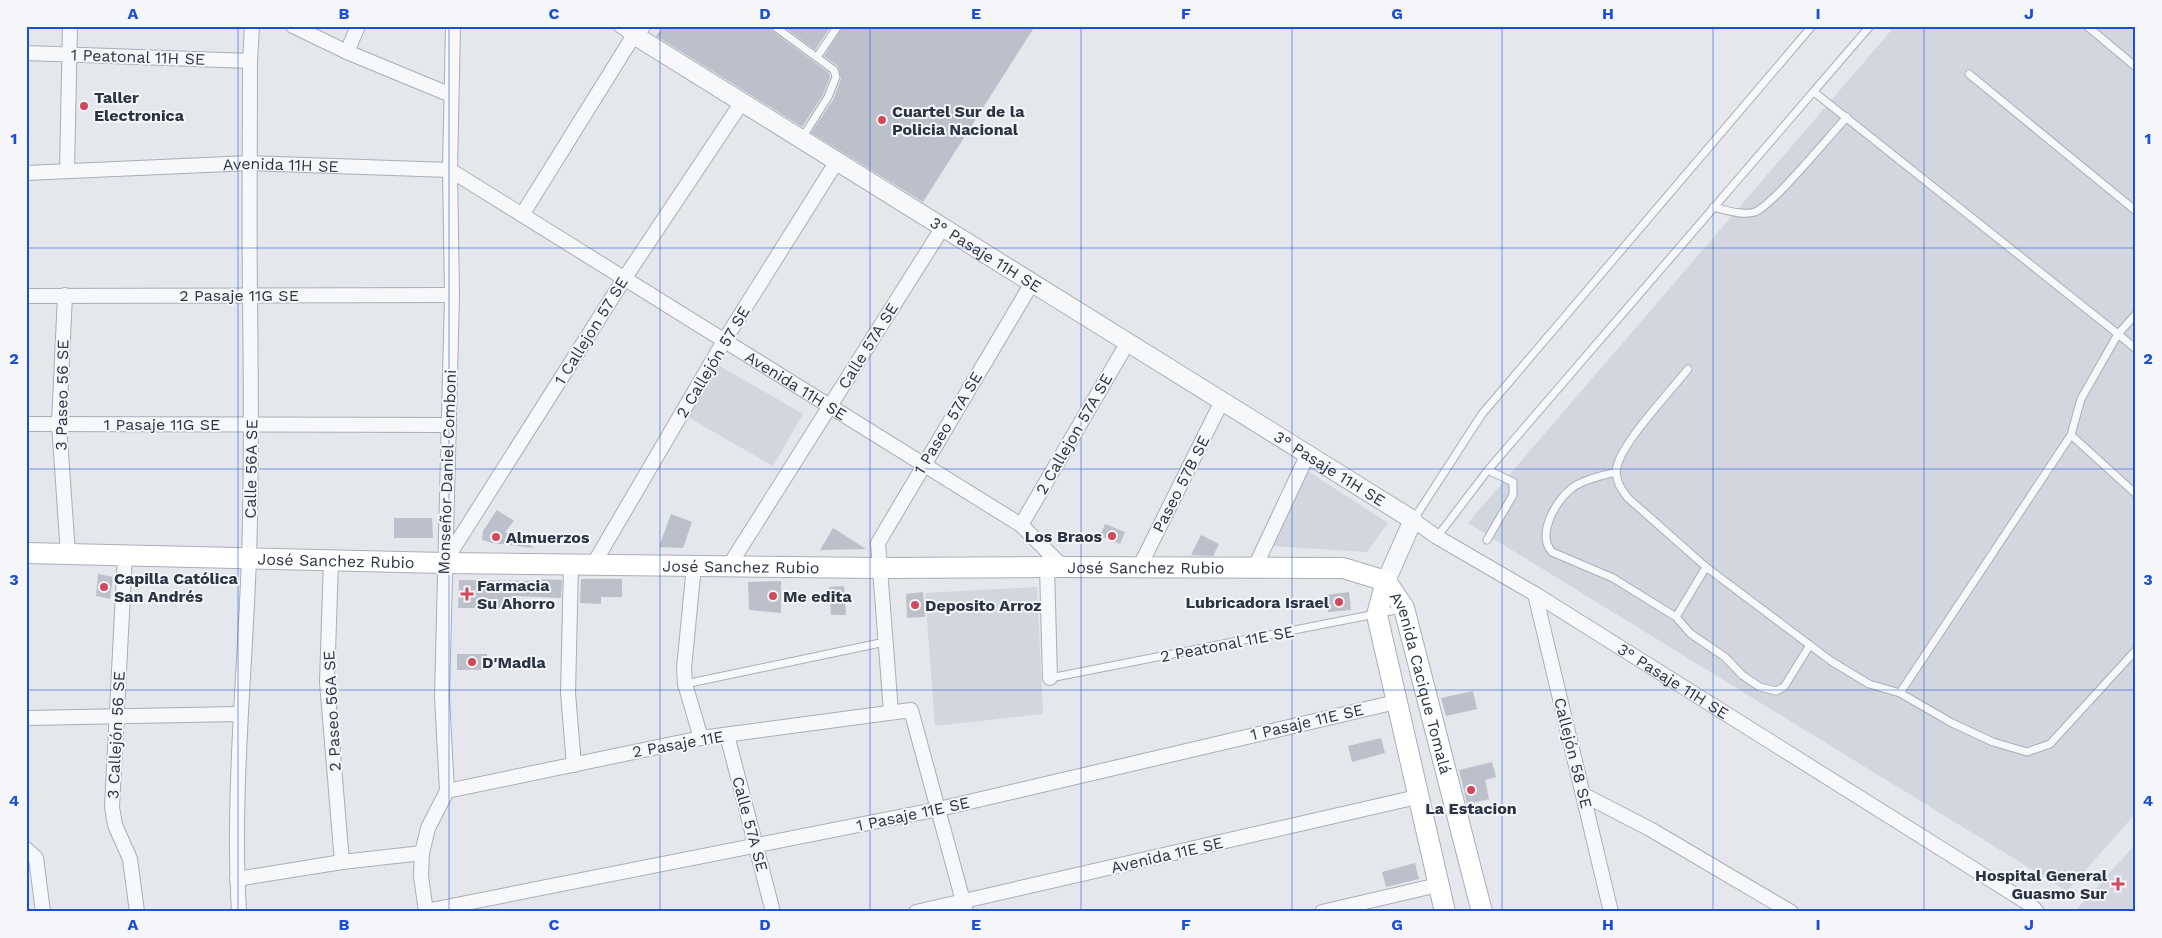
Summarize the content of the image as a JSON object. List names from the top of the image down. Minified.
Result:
{"streets":{"main road":["José Sanchez Rubio","Avenida Cacique Tomalá"],"street":["1 Peatonal 11H SE","Avenida 11H SE","3° Pasaje 11H SE","2 Pasaje 11G SE","1 Callejon 57 SE","Calle 57A SE","2 Callejón 57 SE","3 Paseo 56 SE","1 Paseo 57A SE","1 Pasaje 11G SE","2 Callejon 57A SE","Calle 56A SE","Monseñor Daniel Comboni","Paseo 57B SE","2 Paseo 56A SE","1 Pasaje 11E SE","3 Callejón 56 SE","2 Pasaje 11E","Callejón 58 SE","Avenida 11E SE"],"lane":["2 Peatonal 11E SE"]},"crossings":[["1 Peatonal 11H SE","Calle 56A SE"],["Avenida 11H SE","1 Callejon 57 SE"],["Avenida 11H SE","Calle 57A SE"],["Avenida 11H SE","2 Callejón 57 SE"],["Avenida 11H SE","1 Paseo 57A SE"],["Avenida 11H SE","2 Callejon 57A SE"],["Avenida 11H SE","Calle 56A SE"],["Avenida 11H SE","Monseñor Daniel Comboni"],["Avenida 11H SE","José Sanchez Rubio"],["3° Pasaje 11H SE","1 Callejon 57 SE"],["3° Pasaje 11H SE","Calle 57A SE"],["3° Pasaje 11H SE","2 Callejón 57 SE"],["3° Pasaje 11H SE","1 Paseo 57A SE"],["3° Pasaje 11H SE","2 Callejon 57A SE"],["3° Pasaje 11H SE","Paseo 57B SE"],["3° Pasaje 11H SE","Callejón 58 SE"],["2 Pasaje 11G SE","3 Paseo 56 SE"],["2 Pasaje 11G SE","Calle 56A SE"],["2 Pasaje 11G SE","Monseñor Daniel Comboni"],["1 Callejon 57 SE","Monseñor Daniel Comboni"],["1 Callejon 57 SE","José Sanchez Rubio"],["Calle 57A SE","José Sanchez Rubio"],["Calle 57A SE","1 Pasaje 11E SE"],["Calle 57A SE","2 Pasaje 11E"],["2 Callejón 57 SE","José Sanchez Rubio"],["3 Paseo 56 SE","1 Pasaje 11G SE"],["3 Paseo 56 SE","José Sanchez Rubio"],["1 Paseo 57A SE","José Sanchez Rubio"],["1 Paseo 57A SE","2 Pasaje 11E"],["1 Pasaje 11G SE","Calle 56A SE"],["1 Pasaje 11G SE","Monseñor Daniel Comboni"],["Calle 56A SE","José Sanchez Rubio"],["Monseñor Daniel Comboni","José Sanchez Rubio"],["Monseñor Daniel Comboni","2 Pasaje 11E"],["Paseo 57B SE","José Sanchez Rubio"],["José Sanchez Rubio","Avenida Cacique Tomalá"],["José Sanchez Rubio","2 Paseo 56A SE"],["José Sanchez Rubio","3 Callejón 56 SE"],["2 Peatonal 11E SE","Avenida Cacique Tomalá"],["Avenida Cacique Tomalá","1 Pasaje 11E SE"],["Avenida Cacique Tomalá","Avenida 11E SE"],["1 Pasaje 11E SE","2 Pasaje 11E"]],"places":{"other":["Taller Electronica","Cuartel Sur de la Policia Nacional","Los Braos","Almuerzos","Capilla Católica San Andrés","Me edita","Lubricadora Israel","Deposito Arroz","D'Madla","La Estacion"],"health":["Farmacia Su Ahorro","Hospital General Guasmo Sur"]},"grid":{"columns":["A","B","C","D","E","F","G","H","I","J"],"rows":["1","2","3","4"]}}
